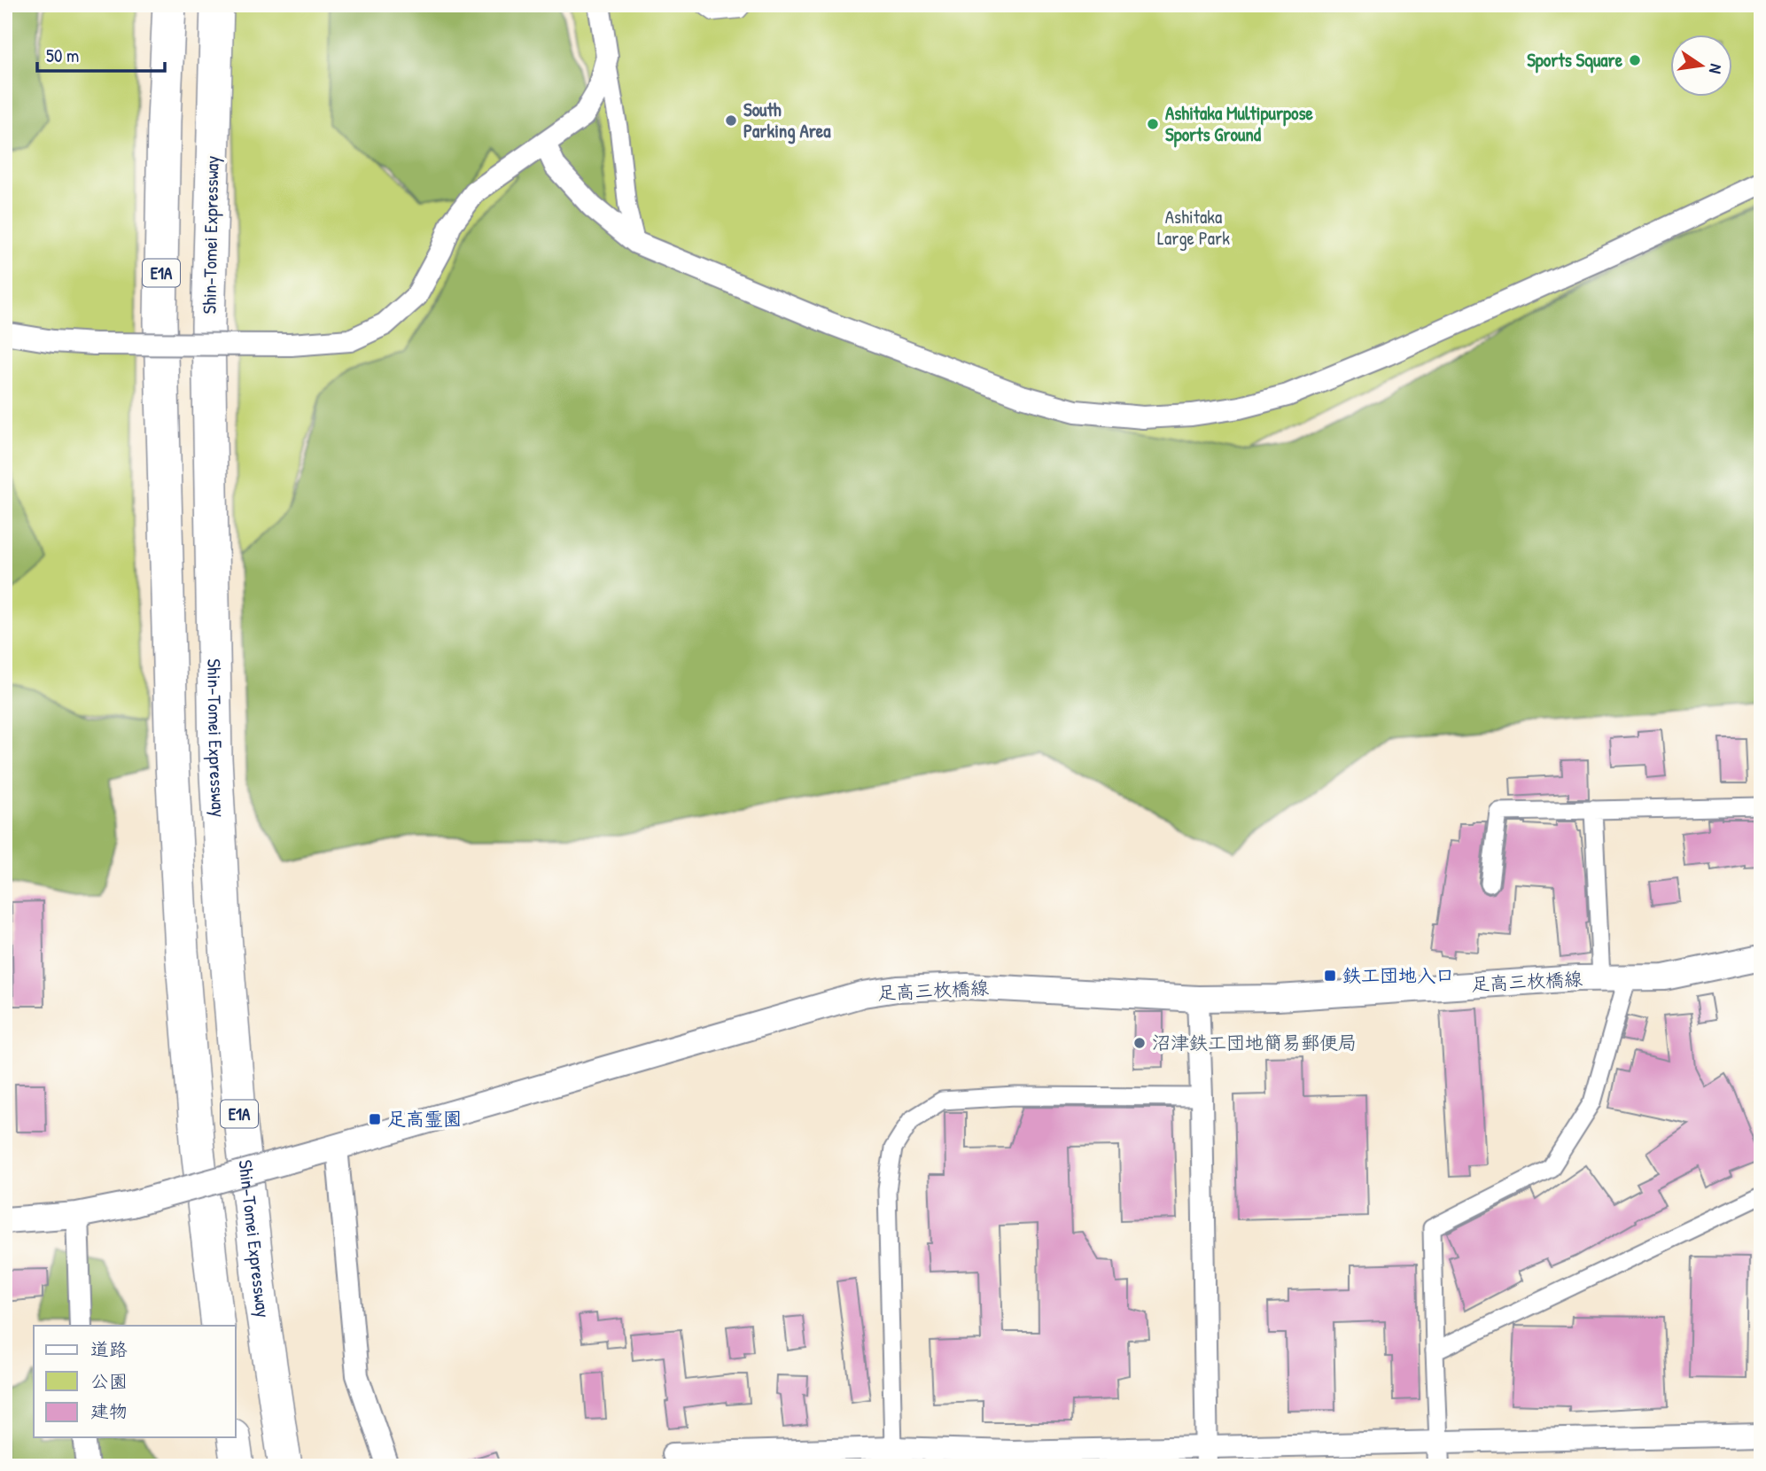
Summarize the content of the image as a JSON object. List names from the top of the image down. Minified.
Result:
{"streets":{"highway":["Shin-Tomei Expressway","E1A"],"main road":["足高三枚橋線"]},"parks":["Ashitaka Large Park"],"places":{"other":["Sports Square","South Parking Area","Ashitaka Multipurpose Sports Ground","沼津鉄工団地簡易郵便局"],"transit":["鉄工団地入口","足高霊園"]},"legend":["道路","公園","建物"],"scale_bar":"50 m","north":"right"}
